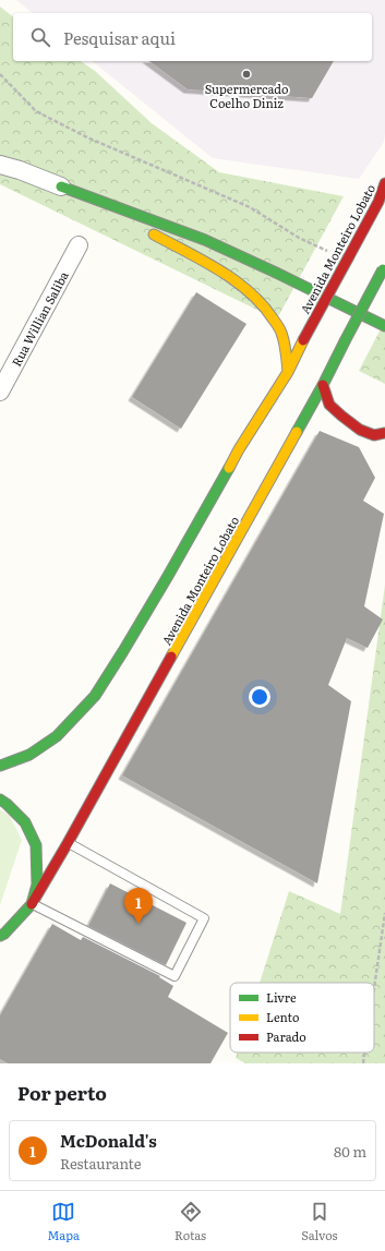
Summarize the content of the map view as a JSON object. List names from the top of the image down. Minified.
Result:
{"streets":{"main road":["Avenida Monteiro Lobato"],"street":["Rua Willian Saliba"]},"places":["Supermercado Coelho Diniz"],"legend":["Livre","Lento","Parado"],"page":{"search":"Pesquisar aqui","pins":"1","heading":"Por perto","list":[{"mark":"1","name":"McDonald's","note":"Restaurante","value":"80 m"}],"nav":["Mapa","Rotas","Salvos"]}}
